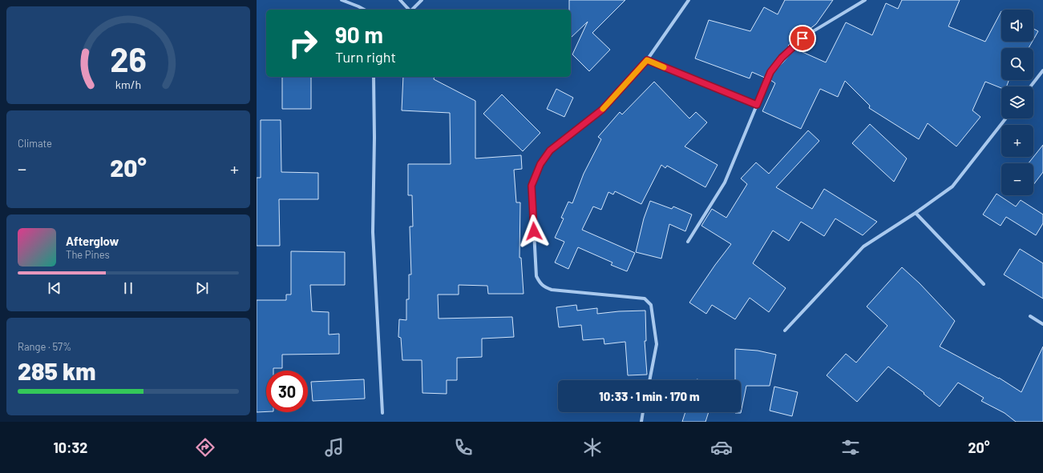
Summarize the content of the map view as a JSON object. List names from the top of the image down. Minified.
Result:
{"page":{"map_buttons":["+","−"],"turn":["90 m","Turn right"],"tile":["Climate",["Range · 57%","285 km"]],"heat":["−","20°","+"],"song":["Afterglow","The Pines"],"limit":"30","trip":"10:33 · 1 min · 170 m","tabs":["10:32","20°"],"gauge":["26","km/h"]}}
